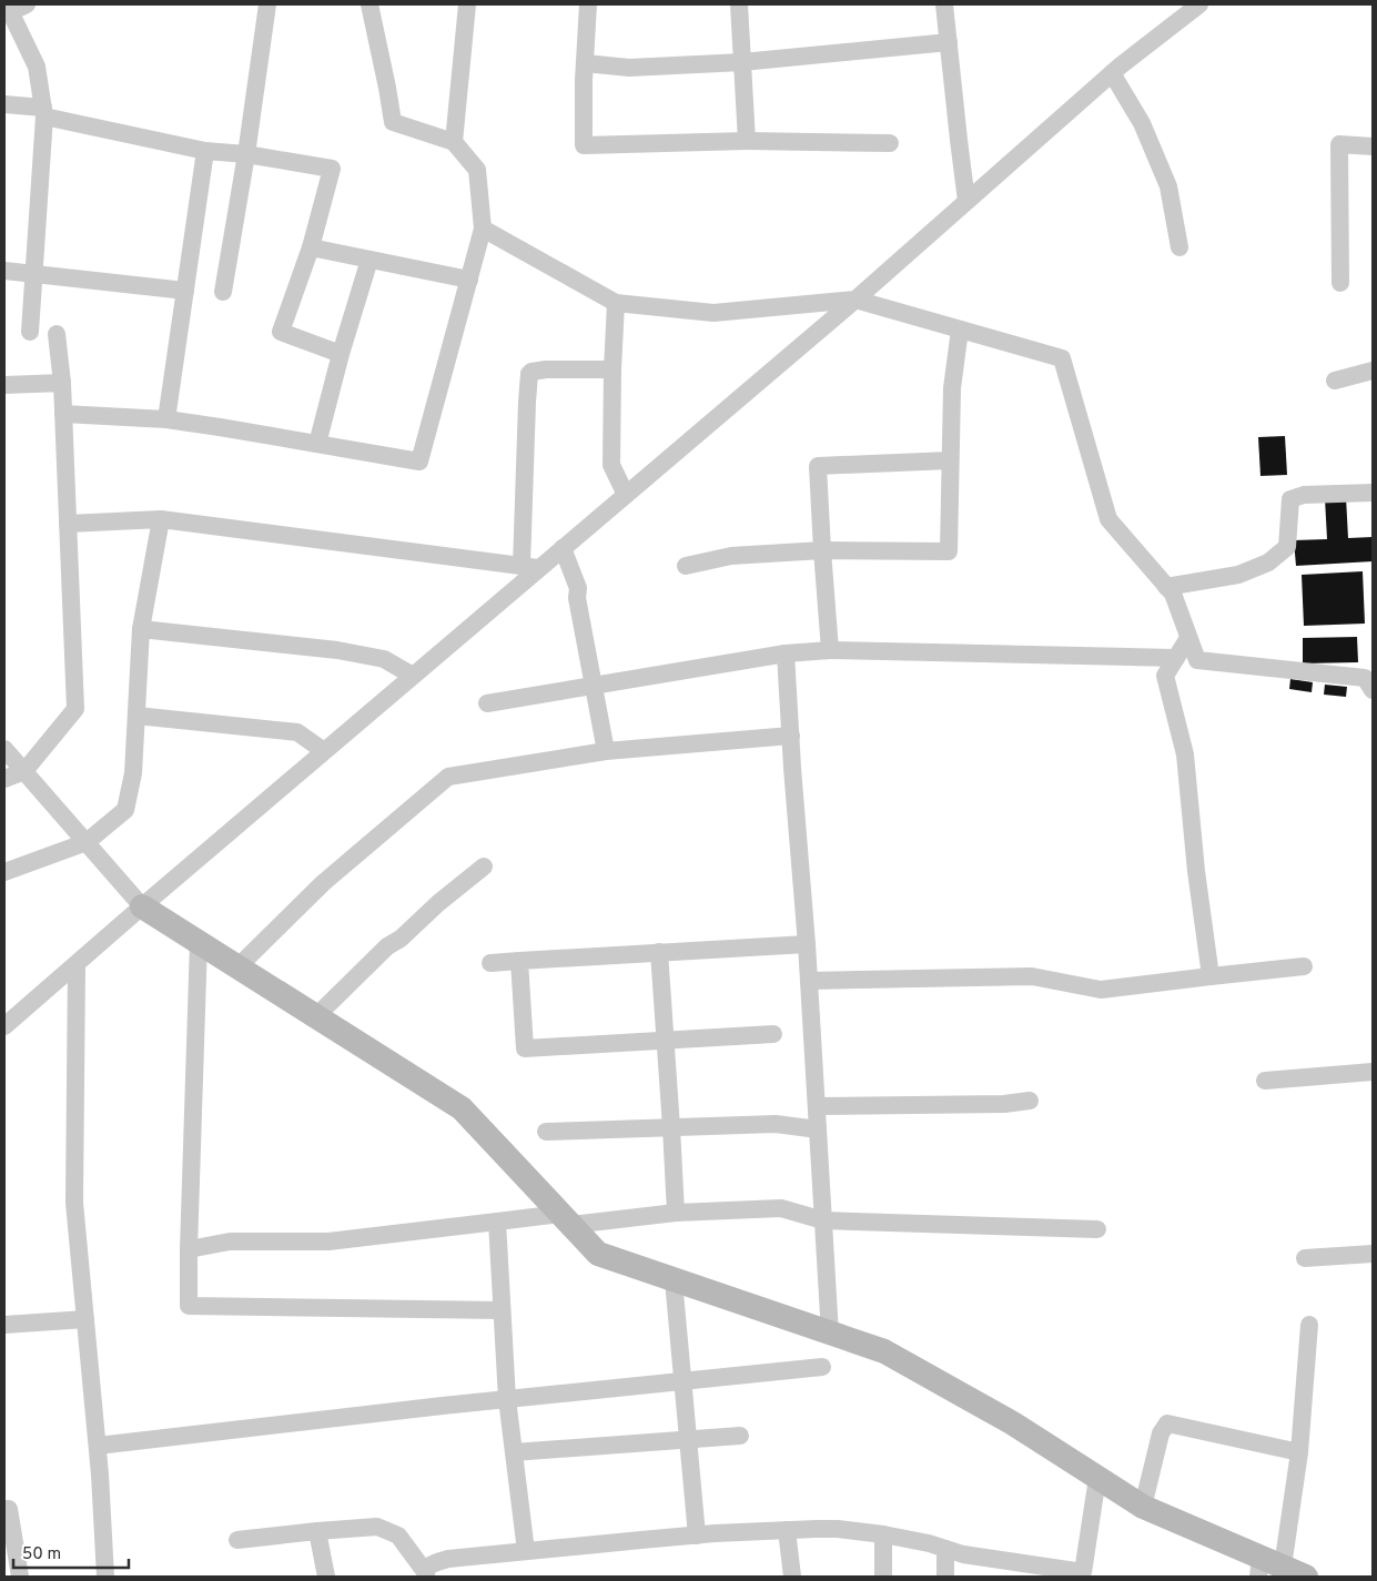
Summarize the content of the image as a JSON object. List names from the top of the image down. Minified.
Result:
{"scale_bar":"50 m"}
